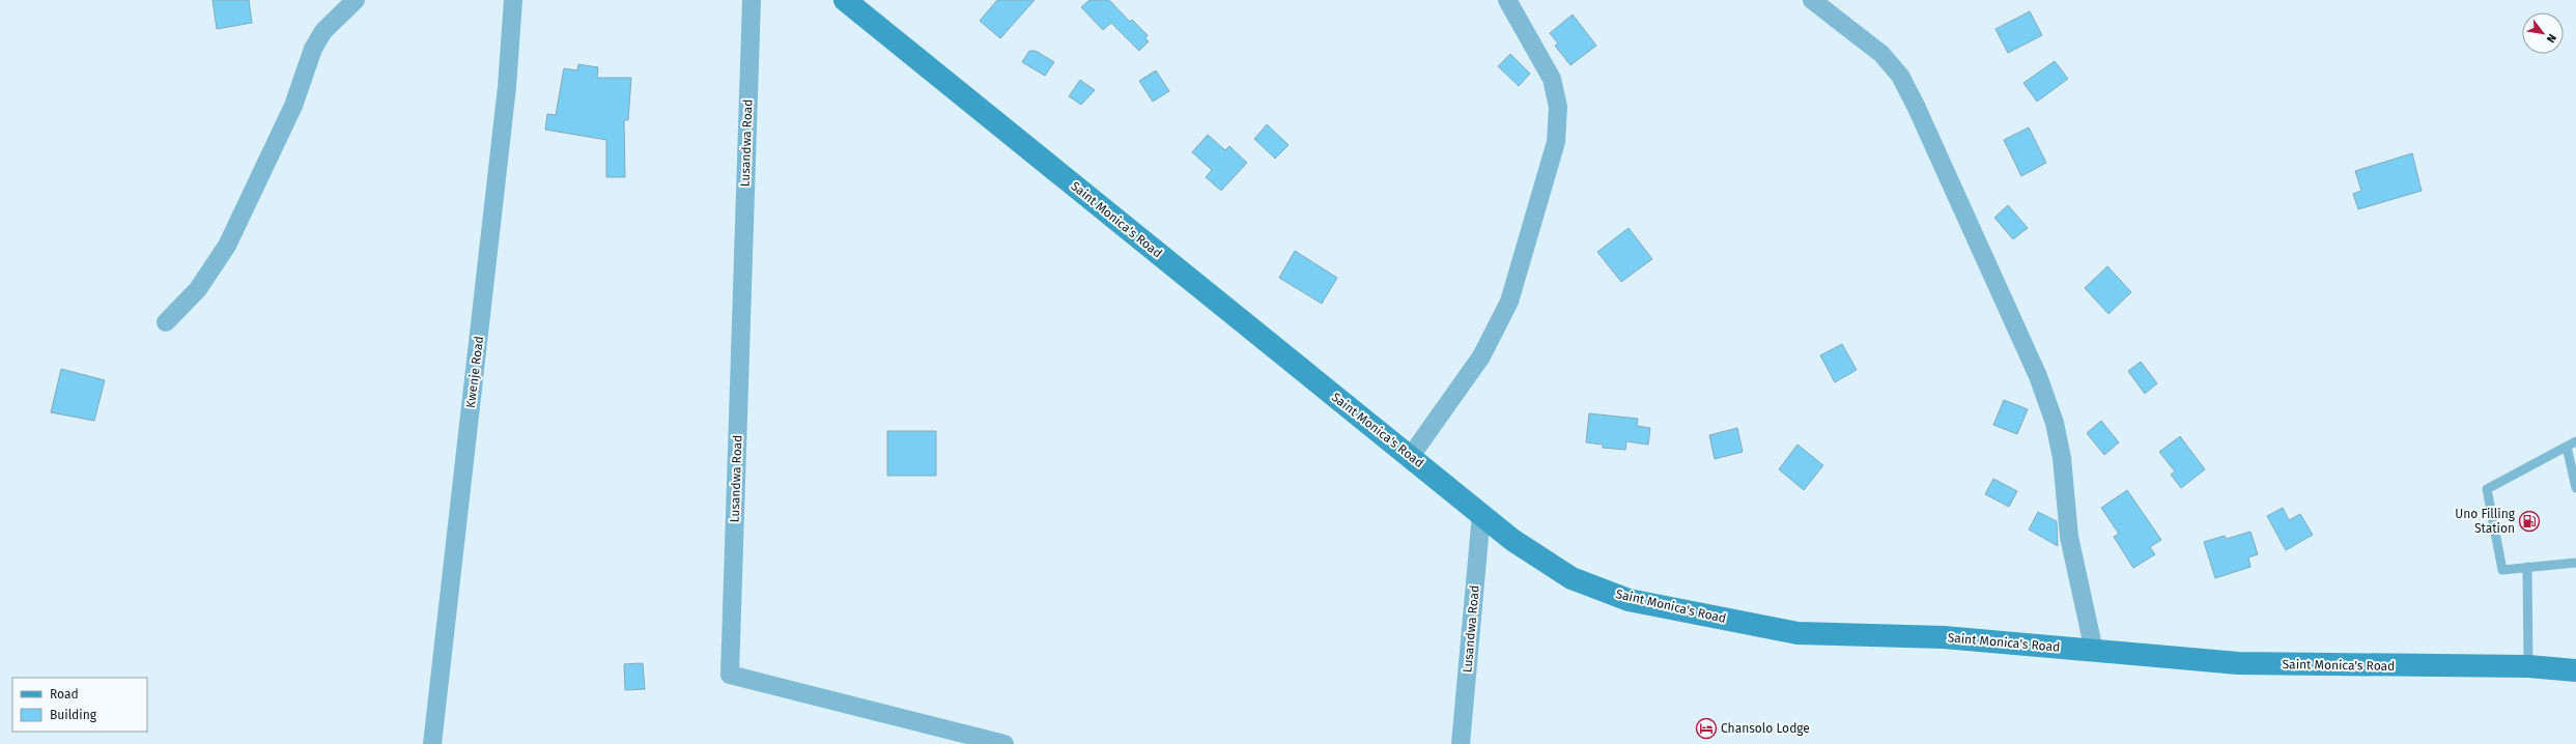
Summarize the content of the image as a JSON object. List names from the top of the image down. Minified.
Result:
{"streets":{"street":["Lusandwa Road","Saint Monica's Road","Kwenje Road"]},"crossings":[["Lusandwa Road","Saint Monica's Road"]],"places":{"fuel station":["Uno Filling Station"],"hotel":["Chansolo Lodge"]},"legend":["Road","Building"],"north":"bottom right"}
